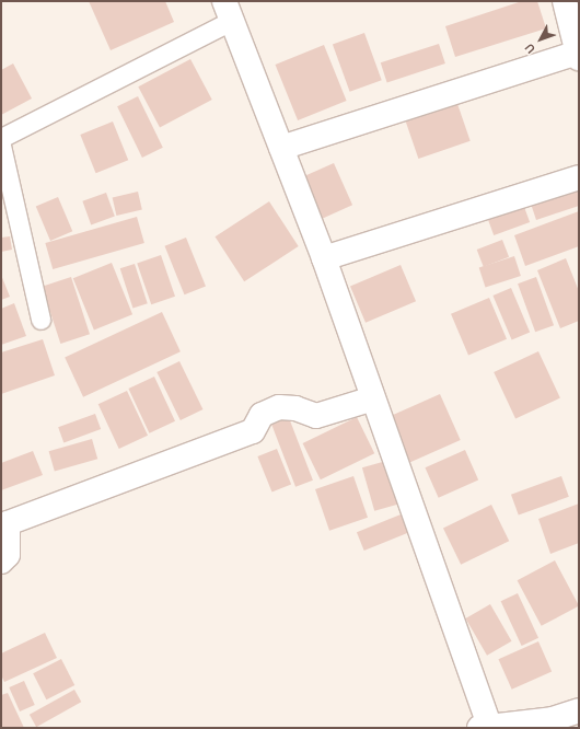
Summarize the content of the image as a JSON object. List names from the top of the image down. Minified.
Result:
{"north":"bottom left"}
